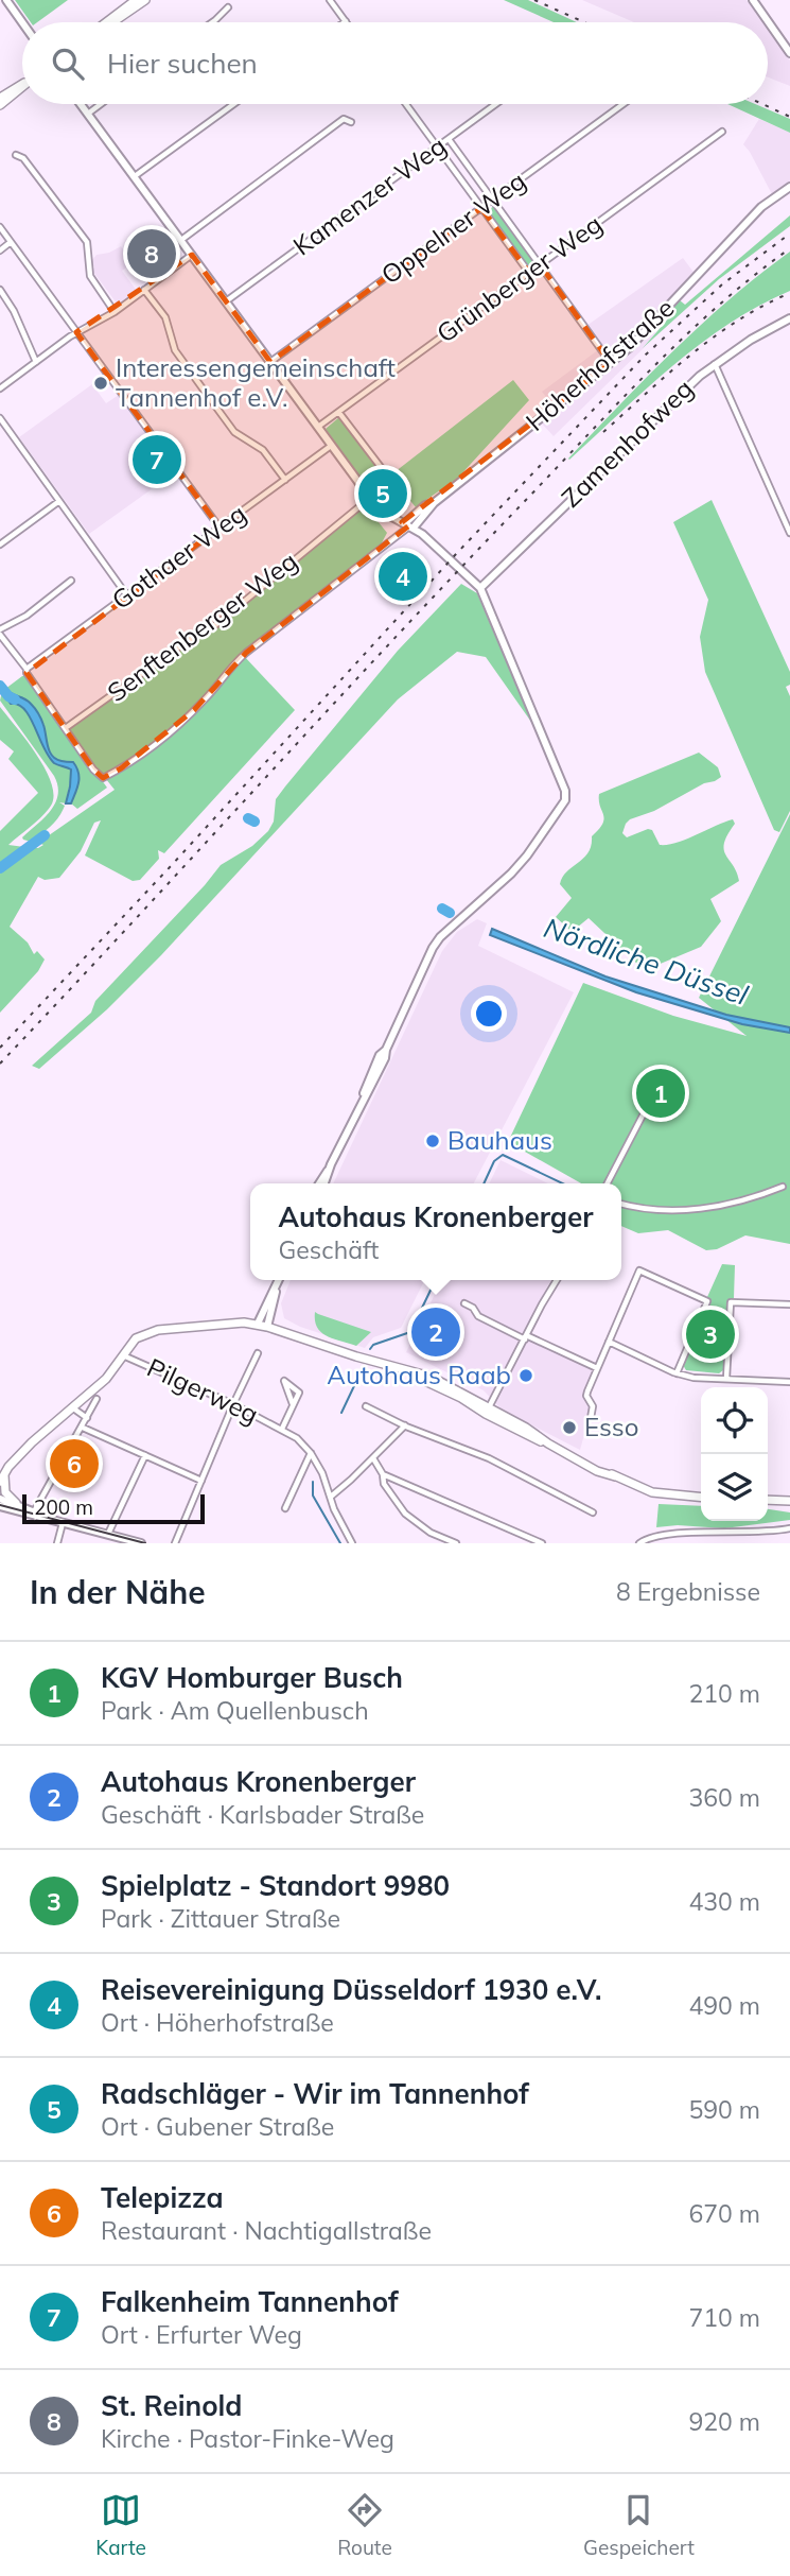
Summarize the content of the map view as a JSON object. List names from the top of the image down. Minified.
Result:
{"streets":{"street":["Kamenzer Weg","Oppelner Weg","Grünberger Weg","Höherhofstraße","Zamenhofweg","Gothaer Weg","Senftenberger Weg","Pilgerweg"]},"crossings":[["Höherhofstraße","Gothaer Weg"]],"water":["Nördliche Düssel"],"places":["Interessengemeinschaft Tannenhof e.V.","Bauhaus","Autohaus Raab","Esso"],"scale_bar":"200 m","page":{"search":"Hier suchen","pins":["8","7","5","4","1","2","3","6"],"popup":["Autohaus Kronenberger","Geschäft"],"scale":"200 m","heading":["In der Nähe","8 Ergebnisse"],"list":[{"mark":"1","name":"KGV Homburger Busch","note":"Park · Am Quellenbusch","value":"210 m"},{"mark":"2","name":"Autohaus Kronenberger","note":"Geschäft · Karlsbader Straße","value":"360 m"},{"mark":"3","name":"Spielplatz - Standort 9980","note":"Park · Zittauer Straße","value":"430 m"},{"mark":"4","name":"Reisevereinigung Düsseldorf 1930 e.V.","note":"Ort · Höherhofstraße","value":"490 m"},{"mark":"5","name":"Radschläger - Wir im Tannenhof","note":"Ort · Gubener Straße","value":"590 m"},{"mark":"6","name":"Telepizza","note":"Restaurant · Nachtigallstraße","value":"670 m"},{"mark":"7","name":"Falkenheim Tannenhof","note":"Ort · Erfurter Weg","value":"710 m"},{"mark":"8","name":"St. Reinold","note":"Kirche · Pastor-Finke-Weg","value":"920 m"}],"nav":["Karte","Route","Gespeichert"]}}
